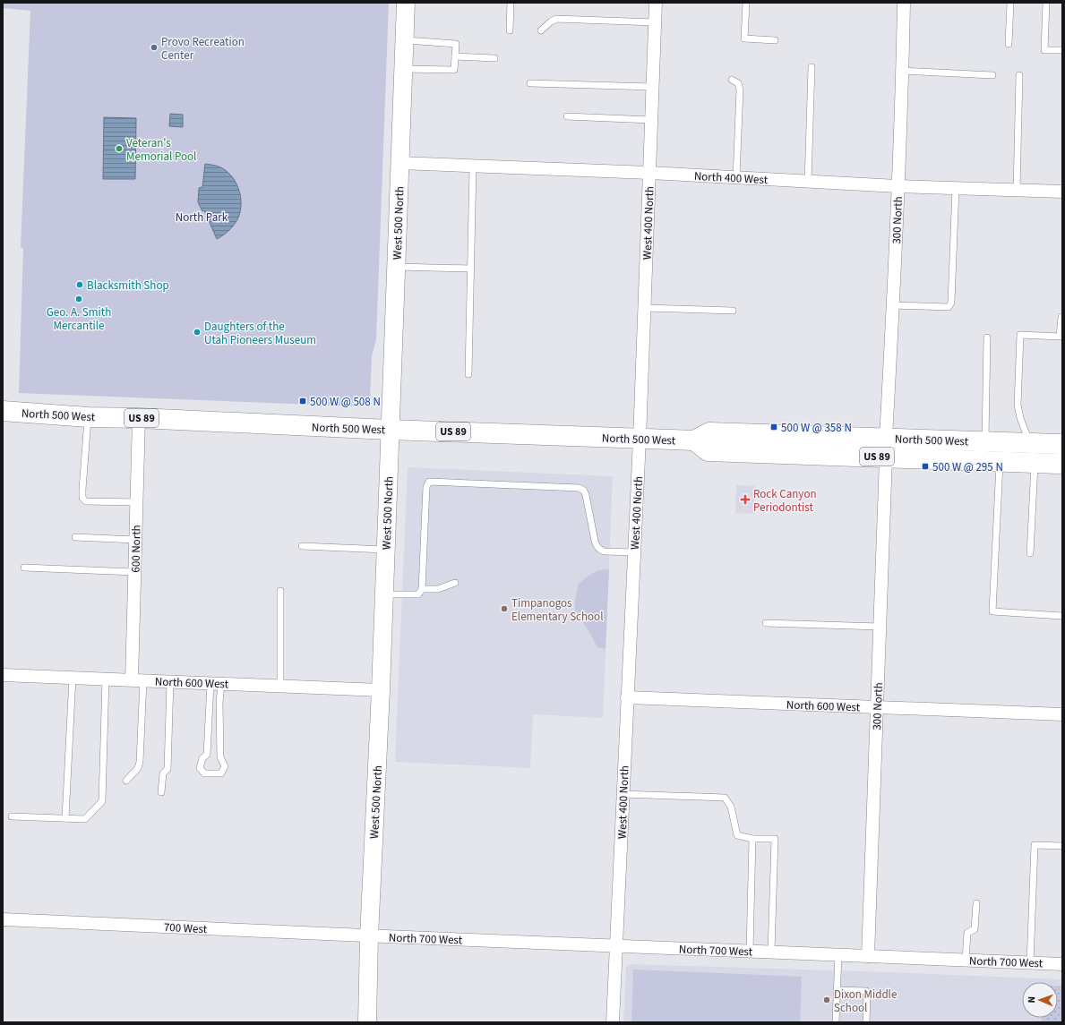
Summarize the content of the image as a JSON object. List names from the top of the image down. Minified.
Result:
{"streets":{"main road":["North 500 West","US 89"],"street":["North 400 West","300 North","West 500 North","West 400 North","600 North","North 600 West","700 West","North 700 West"]},"crossings":[["North 400 West","300 North"],["North 400 West","West 500 North"],["North 400 West","West 400 North"],["300 North","North 500 West"],["300 North","North 600 West"],["300 North","North 700 West"],["West 500 North","North 500 West"],["West 500 North","North 600 West"],["West 500 North","700 West"],["West 500 North","North 700 West"],["West 400 North","North 500 West"],["West 400 North","North 600 West"],["West 400 North","North 700 West"],["North 500 West","600 North"],["600 North","North 600 West"],["700 West","North 700 West"]],"parks":["North Park"],"places":{"other":["Provo Recreation Center","Veteran's Memorial Pool","Blacksmith Shop","Geo. A. Smith Mercantile","Daughters of the Utah Pioneers Museum","Timpanogos Elementary School","Dixon Middle School"],"transit":["500 W @ 508 N","500 W @ 358 N","500 W @ 295 N"],"health":["Rock Canyon Periodontist"]},"north":"left"}
